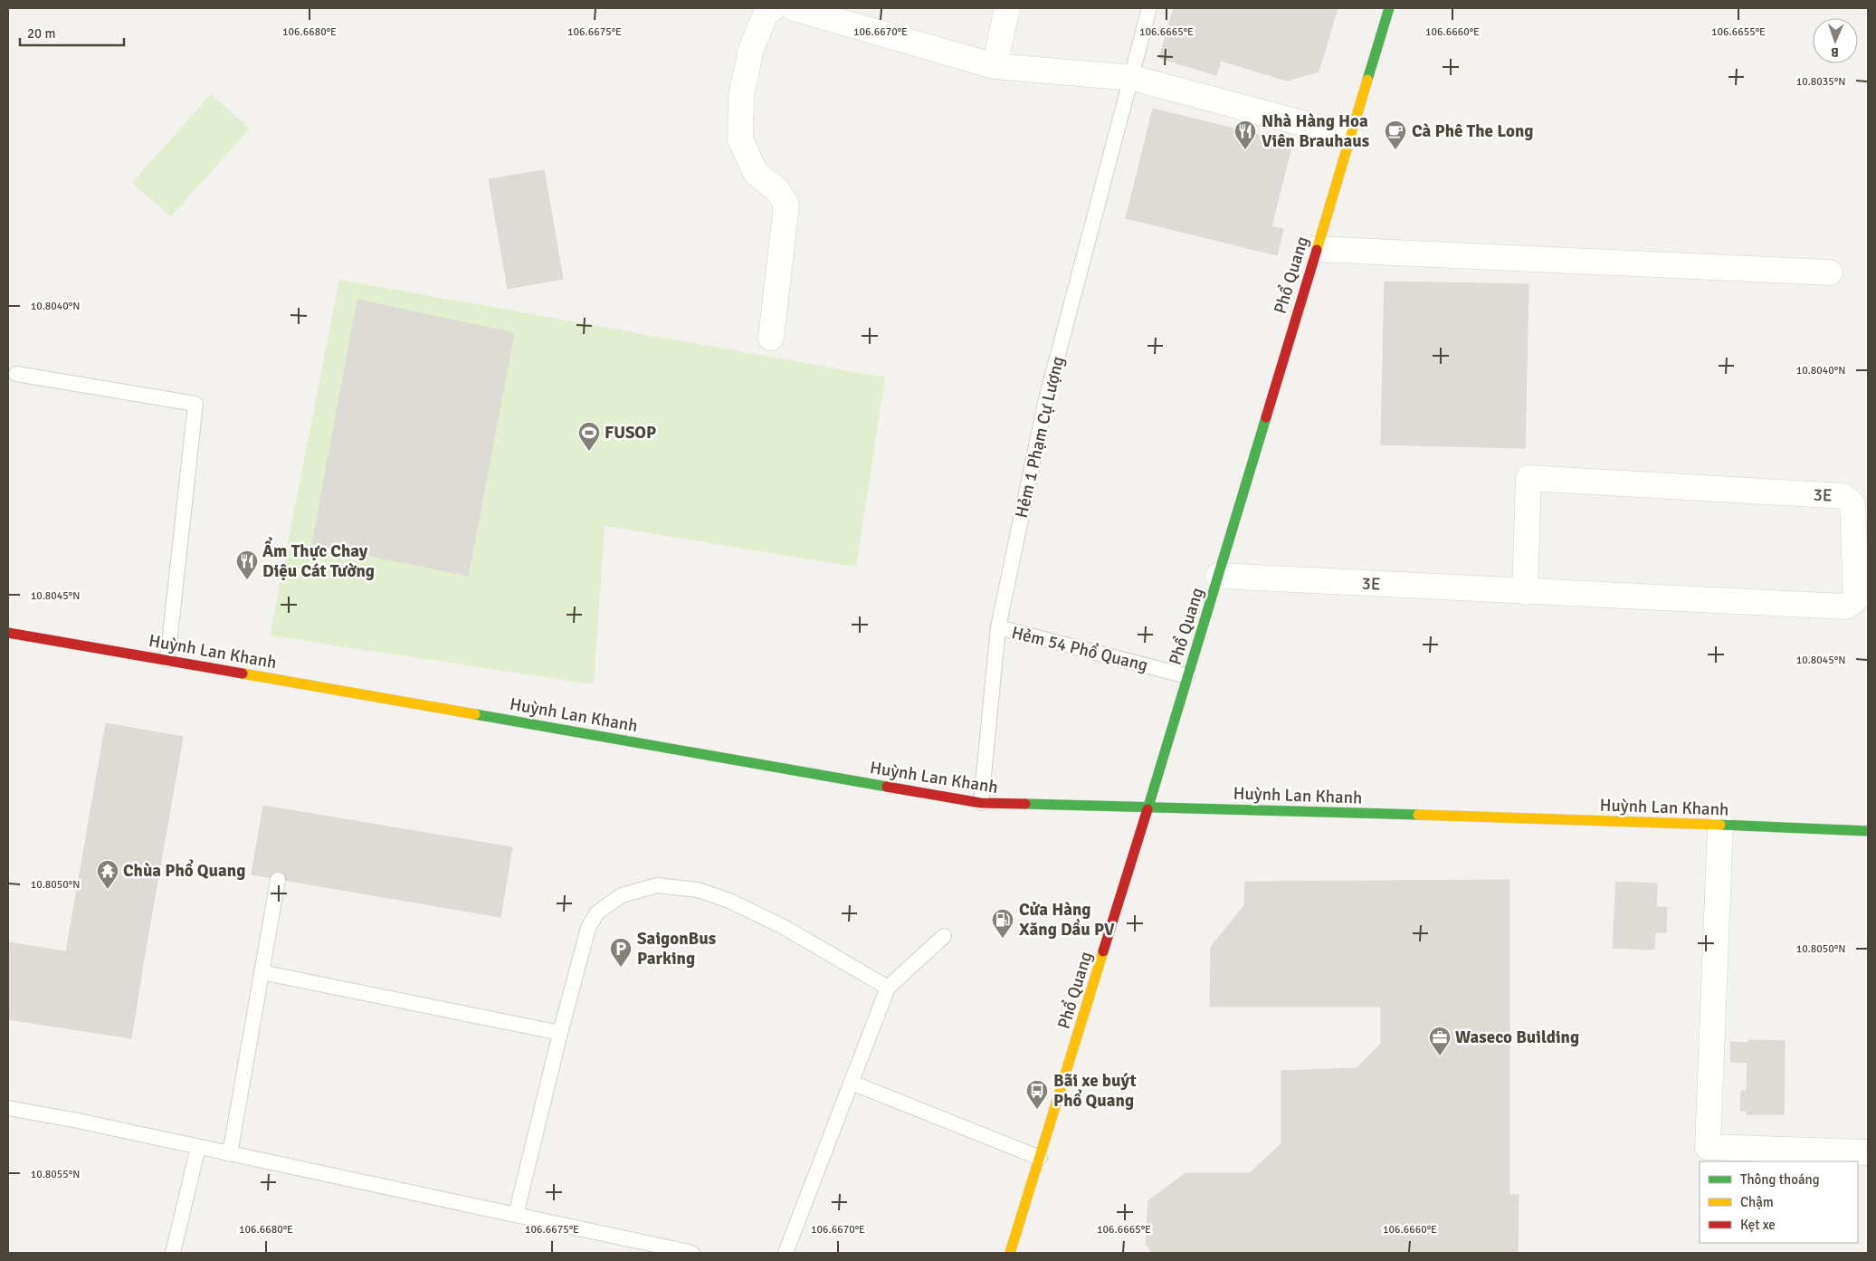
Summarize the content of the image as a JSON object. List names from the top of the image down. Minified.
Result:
{"streets":{"street":["Phổ Quang","3E","Huỳnh Lan Khanh"],"lane":["Hẻm 1 Phạm Cự Lượng","Hẻm 54 Phổ Quang"]},"crossings":[["Phổ Quang","3E"],["Phổ Quang","Hẻm 54 Phổ Quang"],["Phổ Quang","Huỳnh Lan Khanh"],["Hẻm 1 Phạm Cự Lượng","Hẻm 54 Phổ Quang"],["Hẻm 1 Phạm Cự Lượng","Huỳnh Lan Khanh"]],"places":{"restaurant":["Nhà Hàng Hoa Viên Brauhaus","Ẩm Thực Chay Diệu Cát Tường"],"cafe":["Cà Phê The Long"],"sports":["FUSOP"],"temple":["Chùa Phổ Quang"],"fuel station":["Cửa Hàng Xăng Dầu PV"],"parking":["SaigonBus Parking"],"office":["Waseco Building"],"bus stop":["Bãi xe buýt Phổ Quang"]},"legend":["Thông thoáng","Chậm","Kẹt xe"],"scale_bar":"20 m","north":"bottom","coordinates":["106.6680°E","106.6675°E","106.6670°E","106.6665°E","106.6660°E","106.6655°E","10.8035°N","10.8040°N","10.8045°N","10.8050°N","10.8055°N"]}
